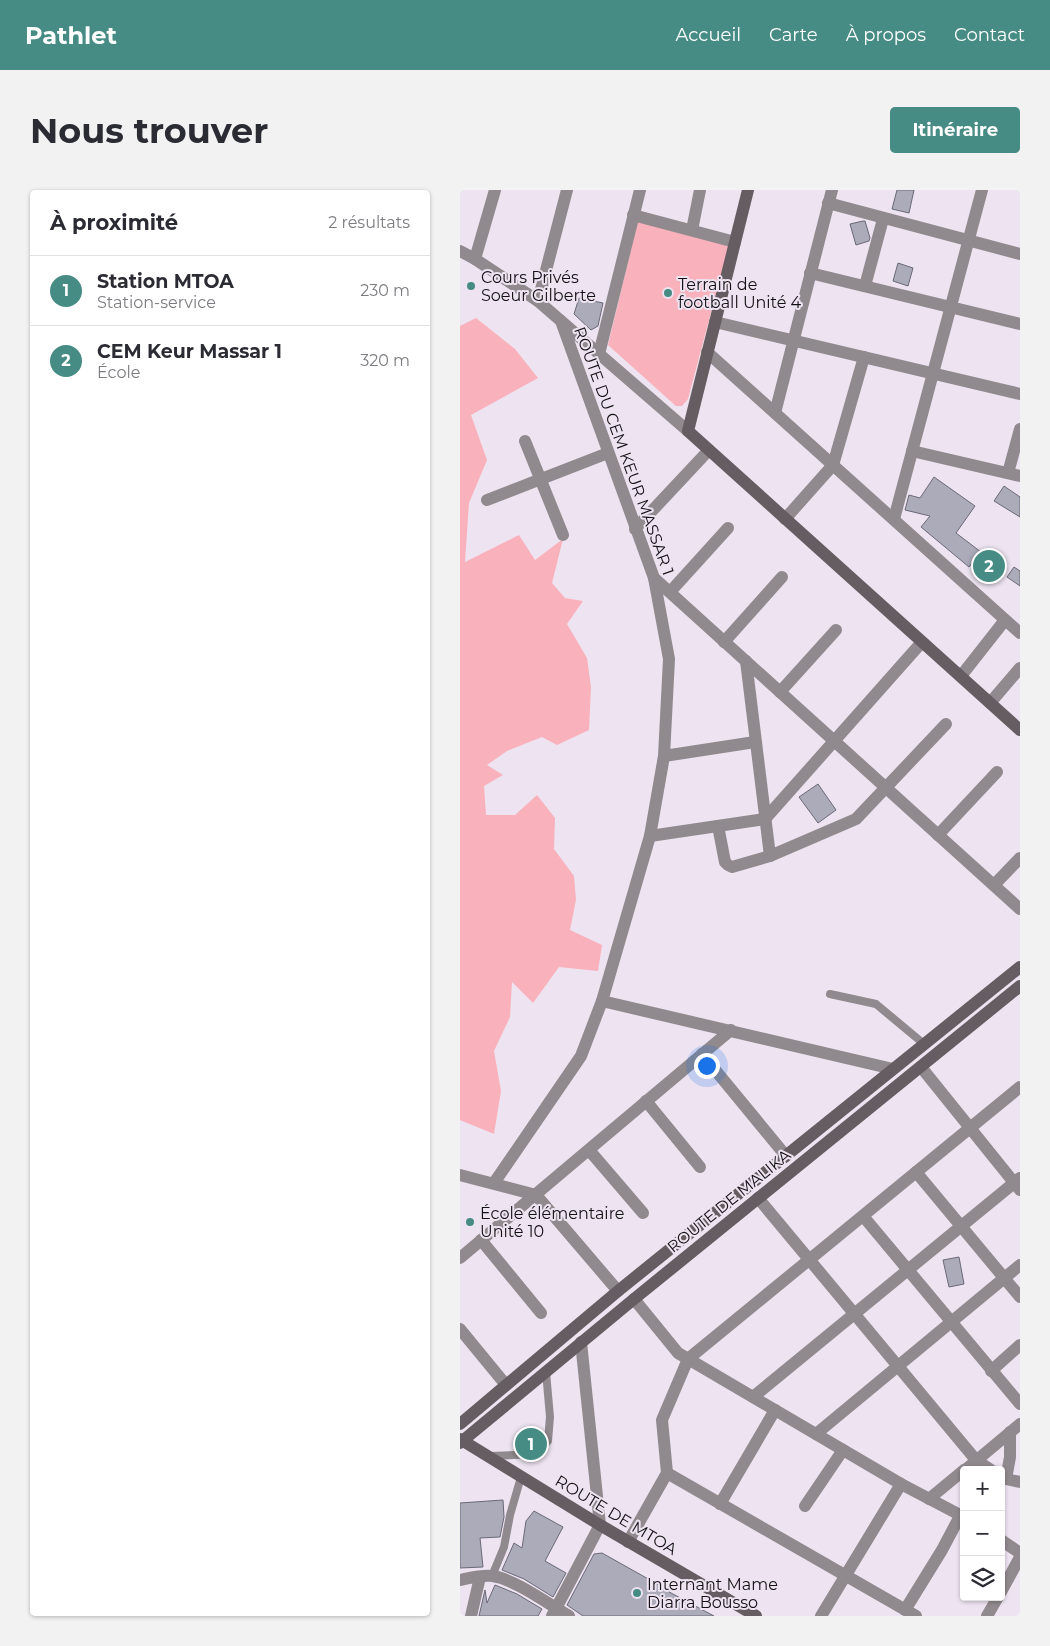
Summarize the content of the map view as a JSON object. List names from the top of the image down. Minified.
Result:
{"streets":{"main road":["ROUTE DE MALIKA","ROUTE DE MTOA"],"street":["ROUTE DU CEM KEUR MASSAR 1"]},"crossings":[["ROUTE DE MALIKA","ROUTE DE MTOA"]],"places":["Cours Privés Soeur Gilberte","Terrain de football Unité 4","École élémentaire Unité 10","Internant Mame Diarra Bousso"],"page":{"header":"Pathlet","nav":["Accueil","Carte","À propos","Contact"],"buttons":"Itinéraire","title":"Nous trouver","heading":["À proximité","2 résultats"],"list":[{"mark":"1","name":"Station MTOA","note":"Station-service","value":"230 m"},{"mark":"2","name":"CEM Keur Massar 1","note":"École","value":"320 m"}],"pins":["2","1"],"map_buttons":["+","−"]}}
